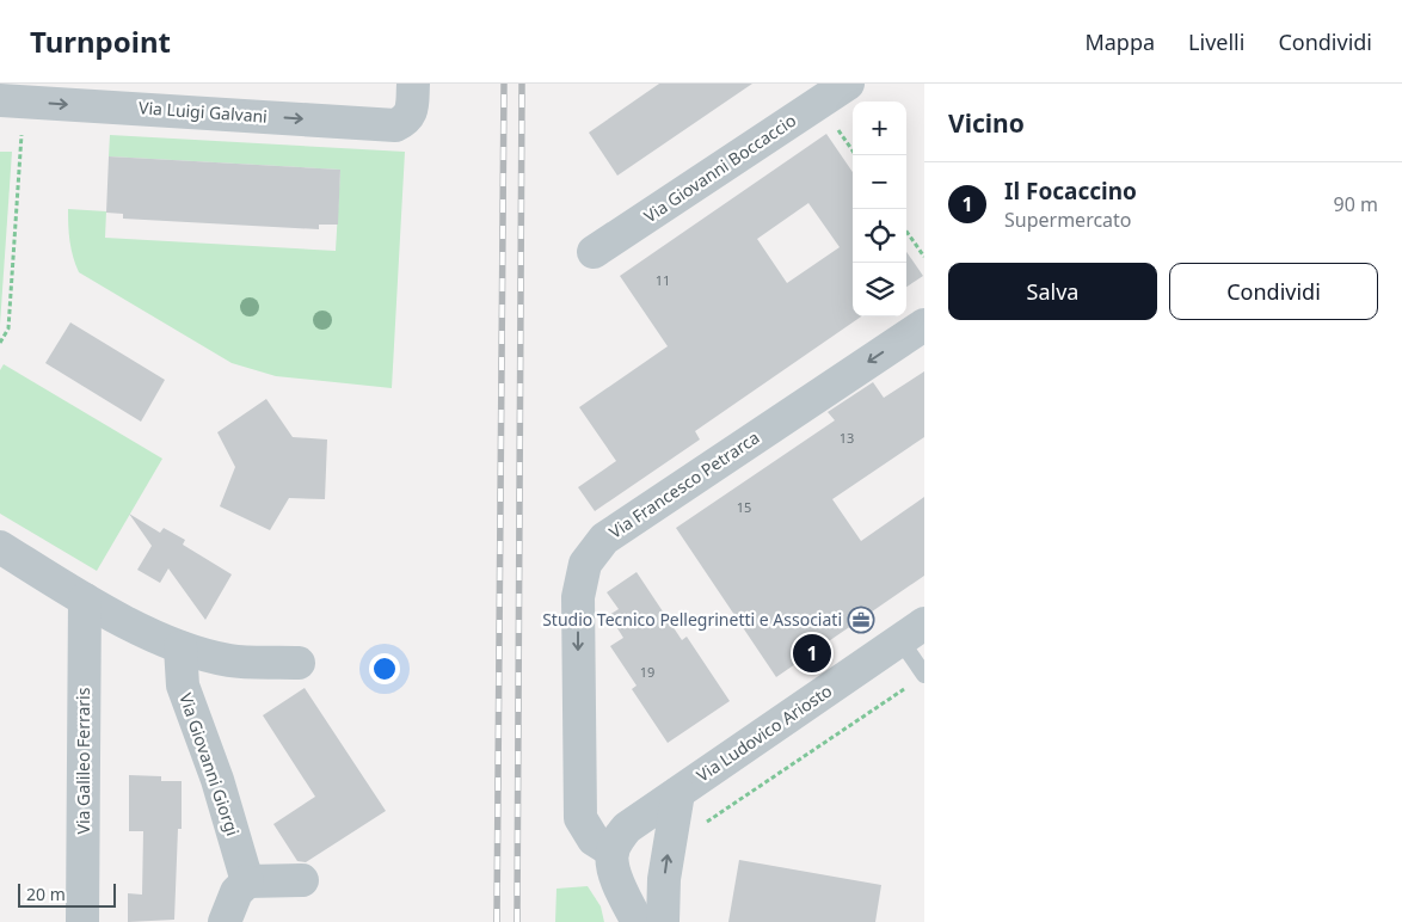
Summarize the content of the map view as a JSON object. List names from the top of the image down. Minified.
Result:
{"streets":{"street":["Via Luigi Galvani","Via Giovanni Boccaccio","Via Francesco Petrarca","Via Ludovico Ariosto","Via Galileo Ferraris","Via Giovanni Giorgi"]},"crossings":[["Via Francesco Petrarca","Via Ludovico Ariosto"]],"one_way":["Via Luigi Galvani","Via Francesco Petrarca"],"places":{"office":["Studio Tecnico Pellegrinetti e Associati"]},"house_numbers":["11","13","15","19"],"scale_bar":"20 m","page":{"header":"Turnpoint","nav":["Mappa","Livelli","Condividi"],"heading":"Vicino","map_buttons":["+","−"],"list":[{"mark":"1","name":"Il Focaccino","note":"Supermercato","value":"90 m"}],"buttons":["Salva","Condividi"],"pins":"1","scale":"20 m"}}
